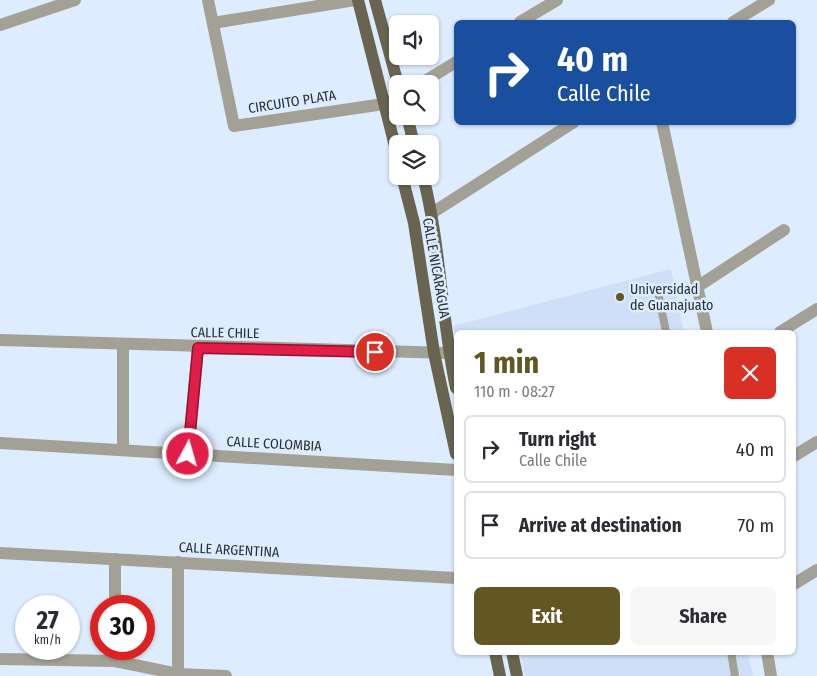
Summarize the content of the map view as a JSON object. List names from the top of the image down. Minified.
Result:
{"streets":{"main road":["CALLE NICARAGUA"],"street":["CIRCUITO PLATA","CALLE CHILE","CALLE COLOMBIA","CALLE ARGENTINA"]},"crossings":[["CALLE NICARAGUA","CALLE CHILE"]],"places":["Universidad de Guanajuato"],"page":{"turn":["40 m","Calle Chile"],"heading":["1 min","110 m · 08:27"],"list":[{"name":"Turn right","note":"Calle Chile","value":"40 m"},{"name":"Arrive at destination","value":"70 m"}],"buttons":["Exit","Share"],"speed":"27 km/h","limit":"30"}}
